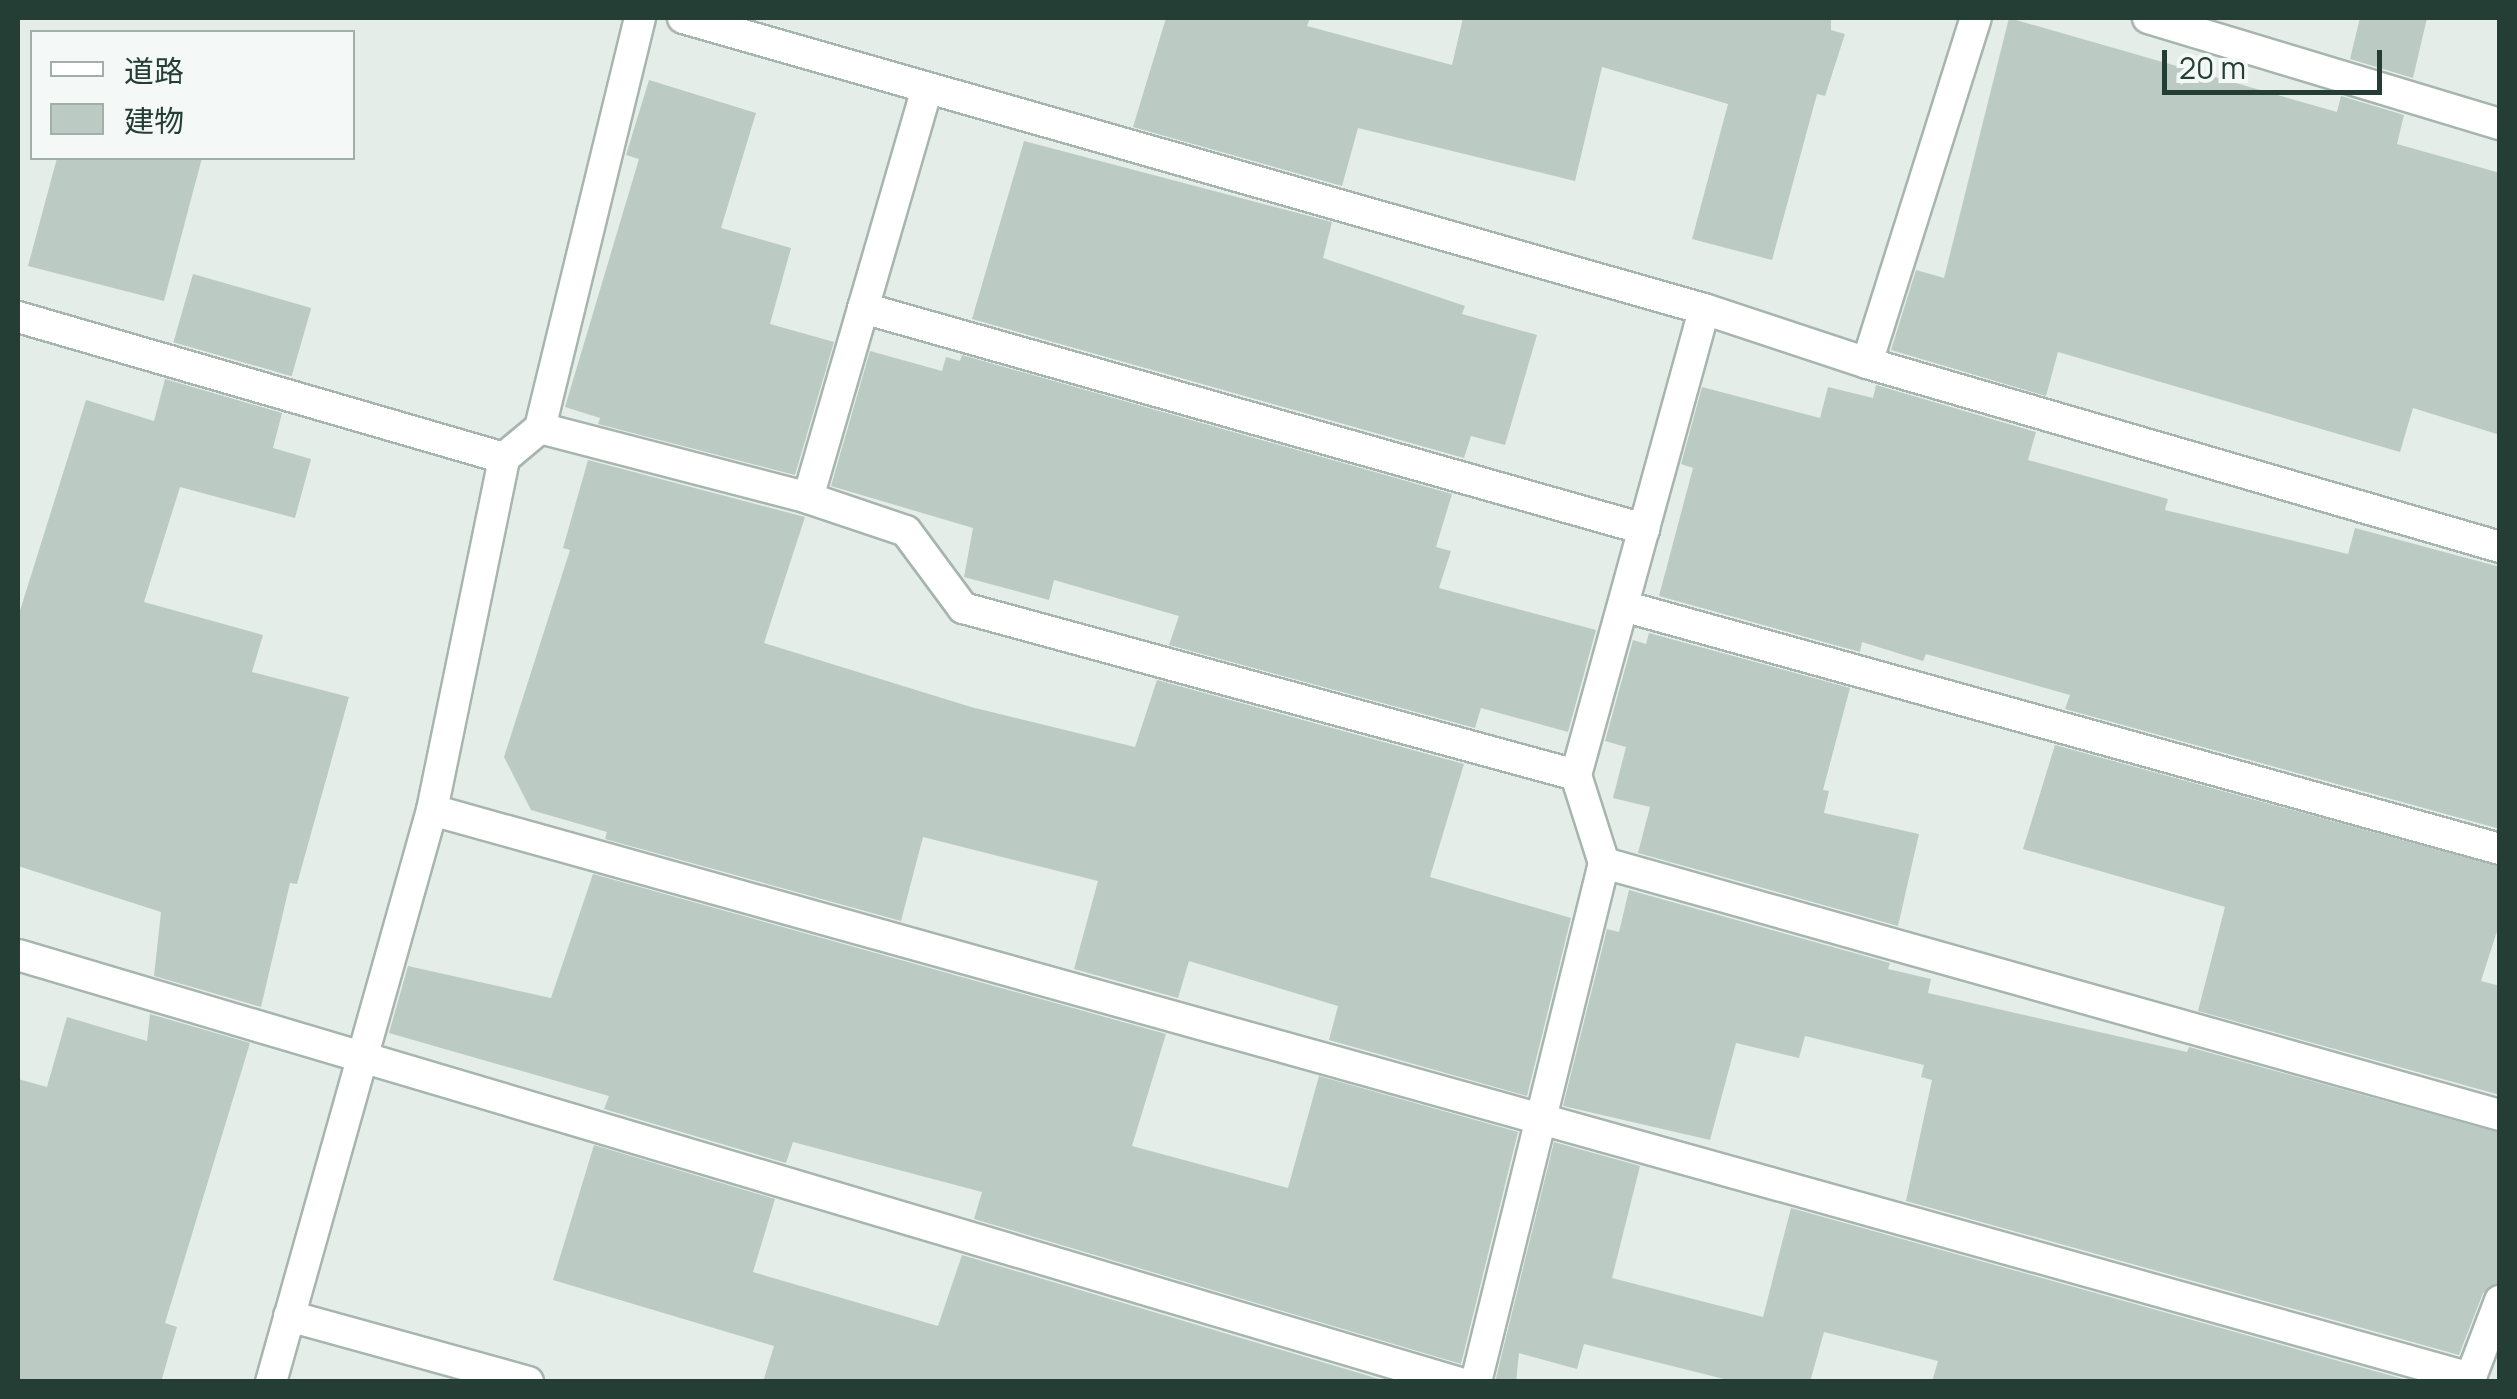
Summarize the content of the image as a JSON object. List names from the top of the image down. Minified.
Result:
{"legend":["道路","建物"],"scale_bar":"20 m"}
